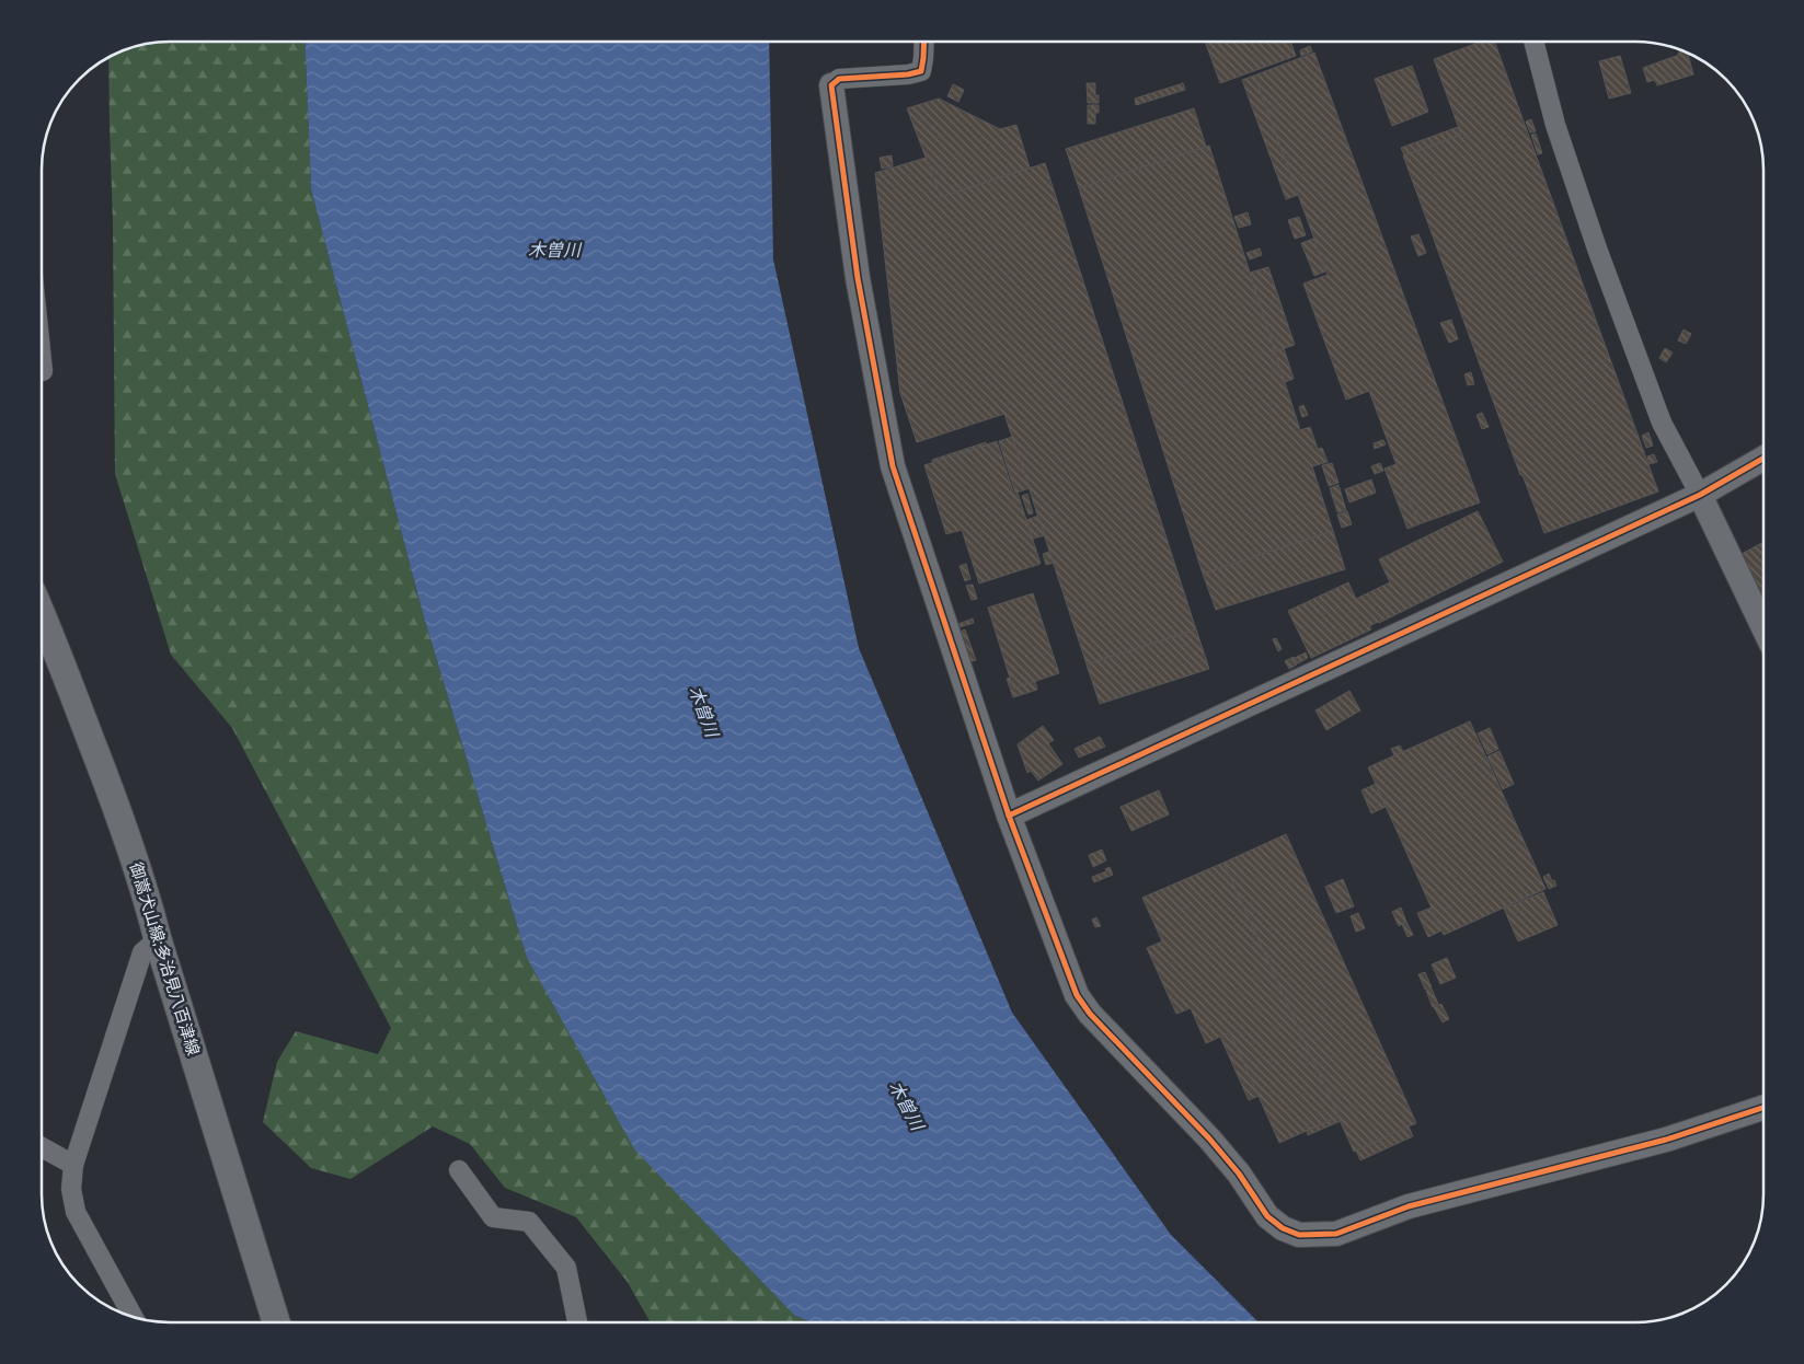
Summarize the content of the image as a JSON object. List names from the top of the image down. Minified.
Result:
{"streets":{"main road":["御嵩犬山線;多治見八百津線"]},"water":["木曽川"]}
